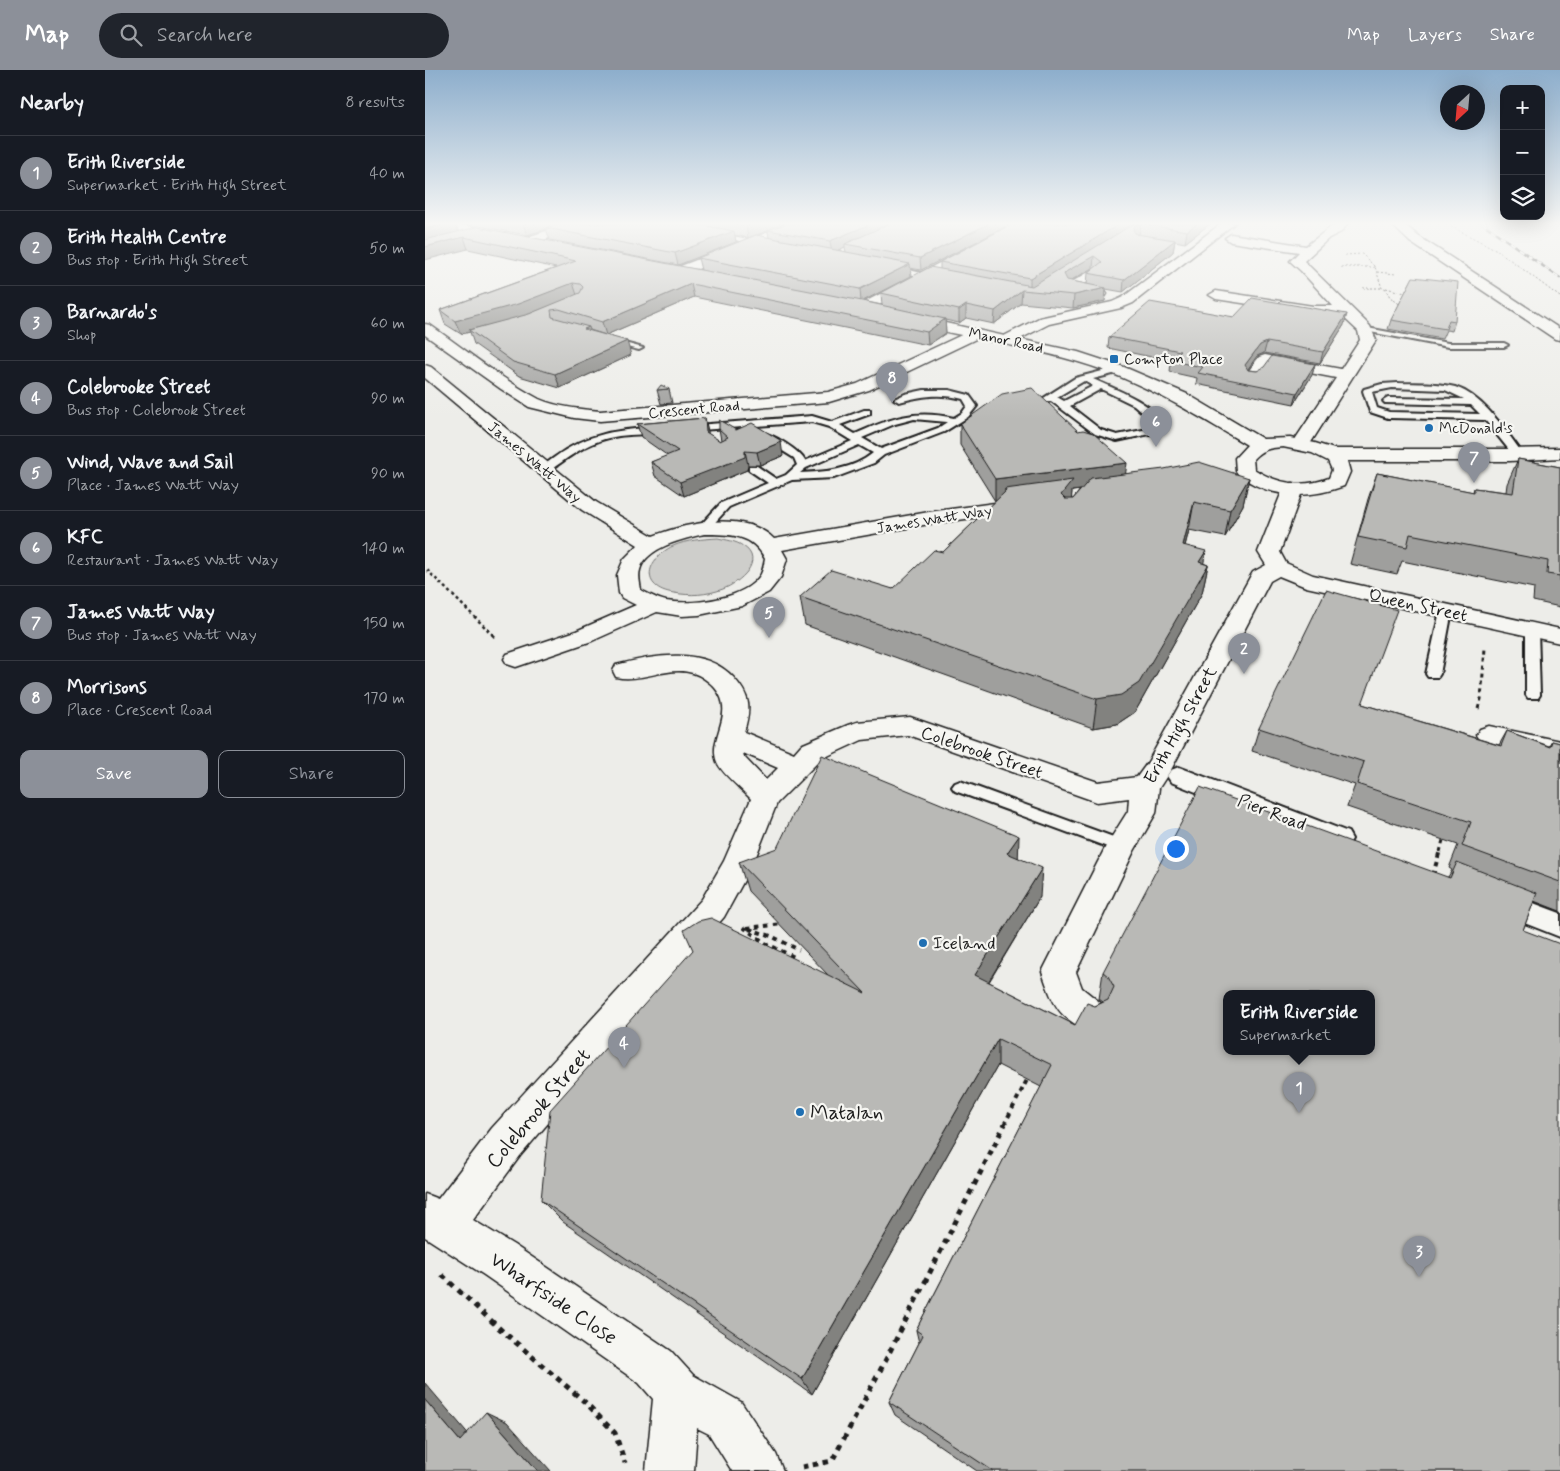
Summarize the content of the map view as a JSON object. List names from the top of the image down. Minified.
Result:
{"streets":{"street":["Manor Road","Crescent Road","James Watt Way","Queen Street","Erith High Street","Colebrook Street","Pier Road","Wharfside Close"]},"crossings":[["Manor Road","Crescent Road"],["Queen Street","Erith High Street"],["Erith High Street","Colebrook Street"],["Colebrook Street","Wharfside Close"]],"places":{"transit":["Compton Place"],"other":["McDonald's","Iceland","Matalan"]},"north":"bottom left","page":{"header":"Map","search":"Search here","nav":["Map","Layers","Share"],"heading":["Nearby","8 results"],"map_buttons":["+","−"],"list":[{"mark":"1","name":"Erith Riverside","note":"Supermarket · Erith High Street","value":"40 m"},{"mark":"2","name":"Erith Health Centre","note":"Bus stop · Erith High Street","value":"50 m"},{"mark":"3","name":"Barnardo's","note":"Shop","value":"60 m"},{"mark":"4","name":"Colebrooke Street","note":"Bus stop · Colebrook Street","value":"90 m"},{"mark":"5","name":"Wind, Wave and Sail","note":"Place · James Watt Way","value":"90 m"},{"mark":"6","name":"KFC","note":"Restaurant · James Watt Way","value":"140 m"},{"mark":"7","name":"James Watt Way","note":"Bus stop · James Watt Way","value":"150 m"},{"mark":"8","name":"Morrisons","note":"Place · Crescent Road","value":"170 m"}],"pins":["8","6","7","5","2","4","1","3"],"buttons":["Save","Share"],"popup":["Erith Riverside","Supermarket"]}}
